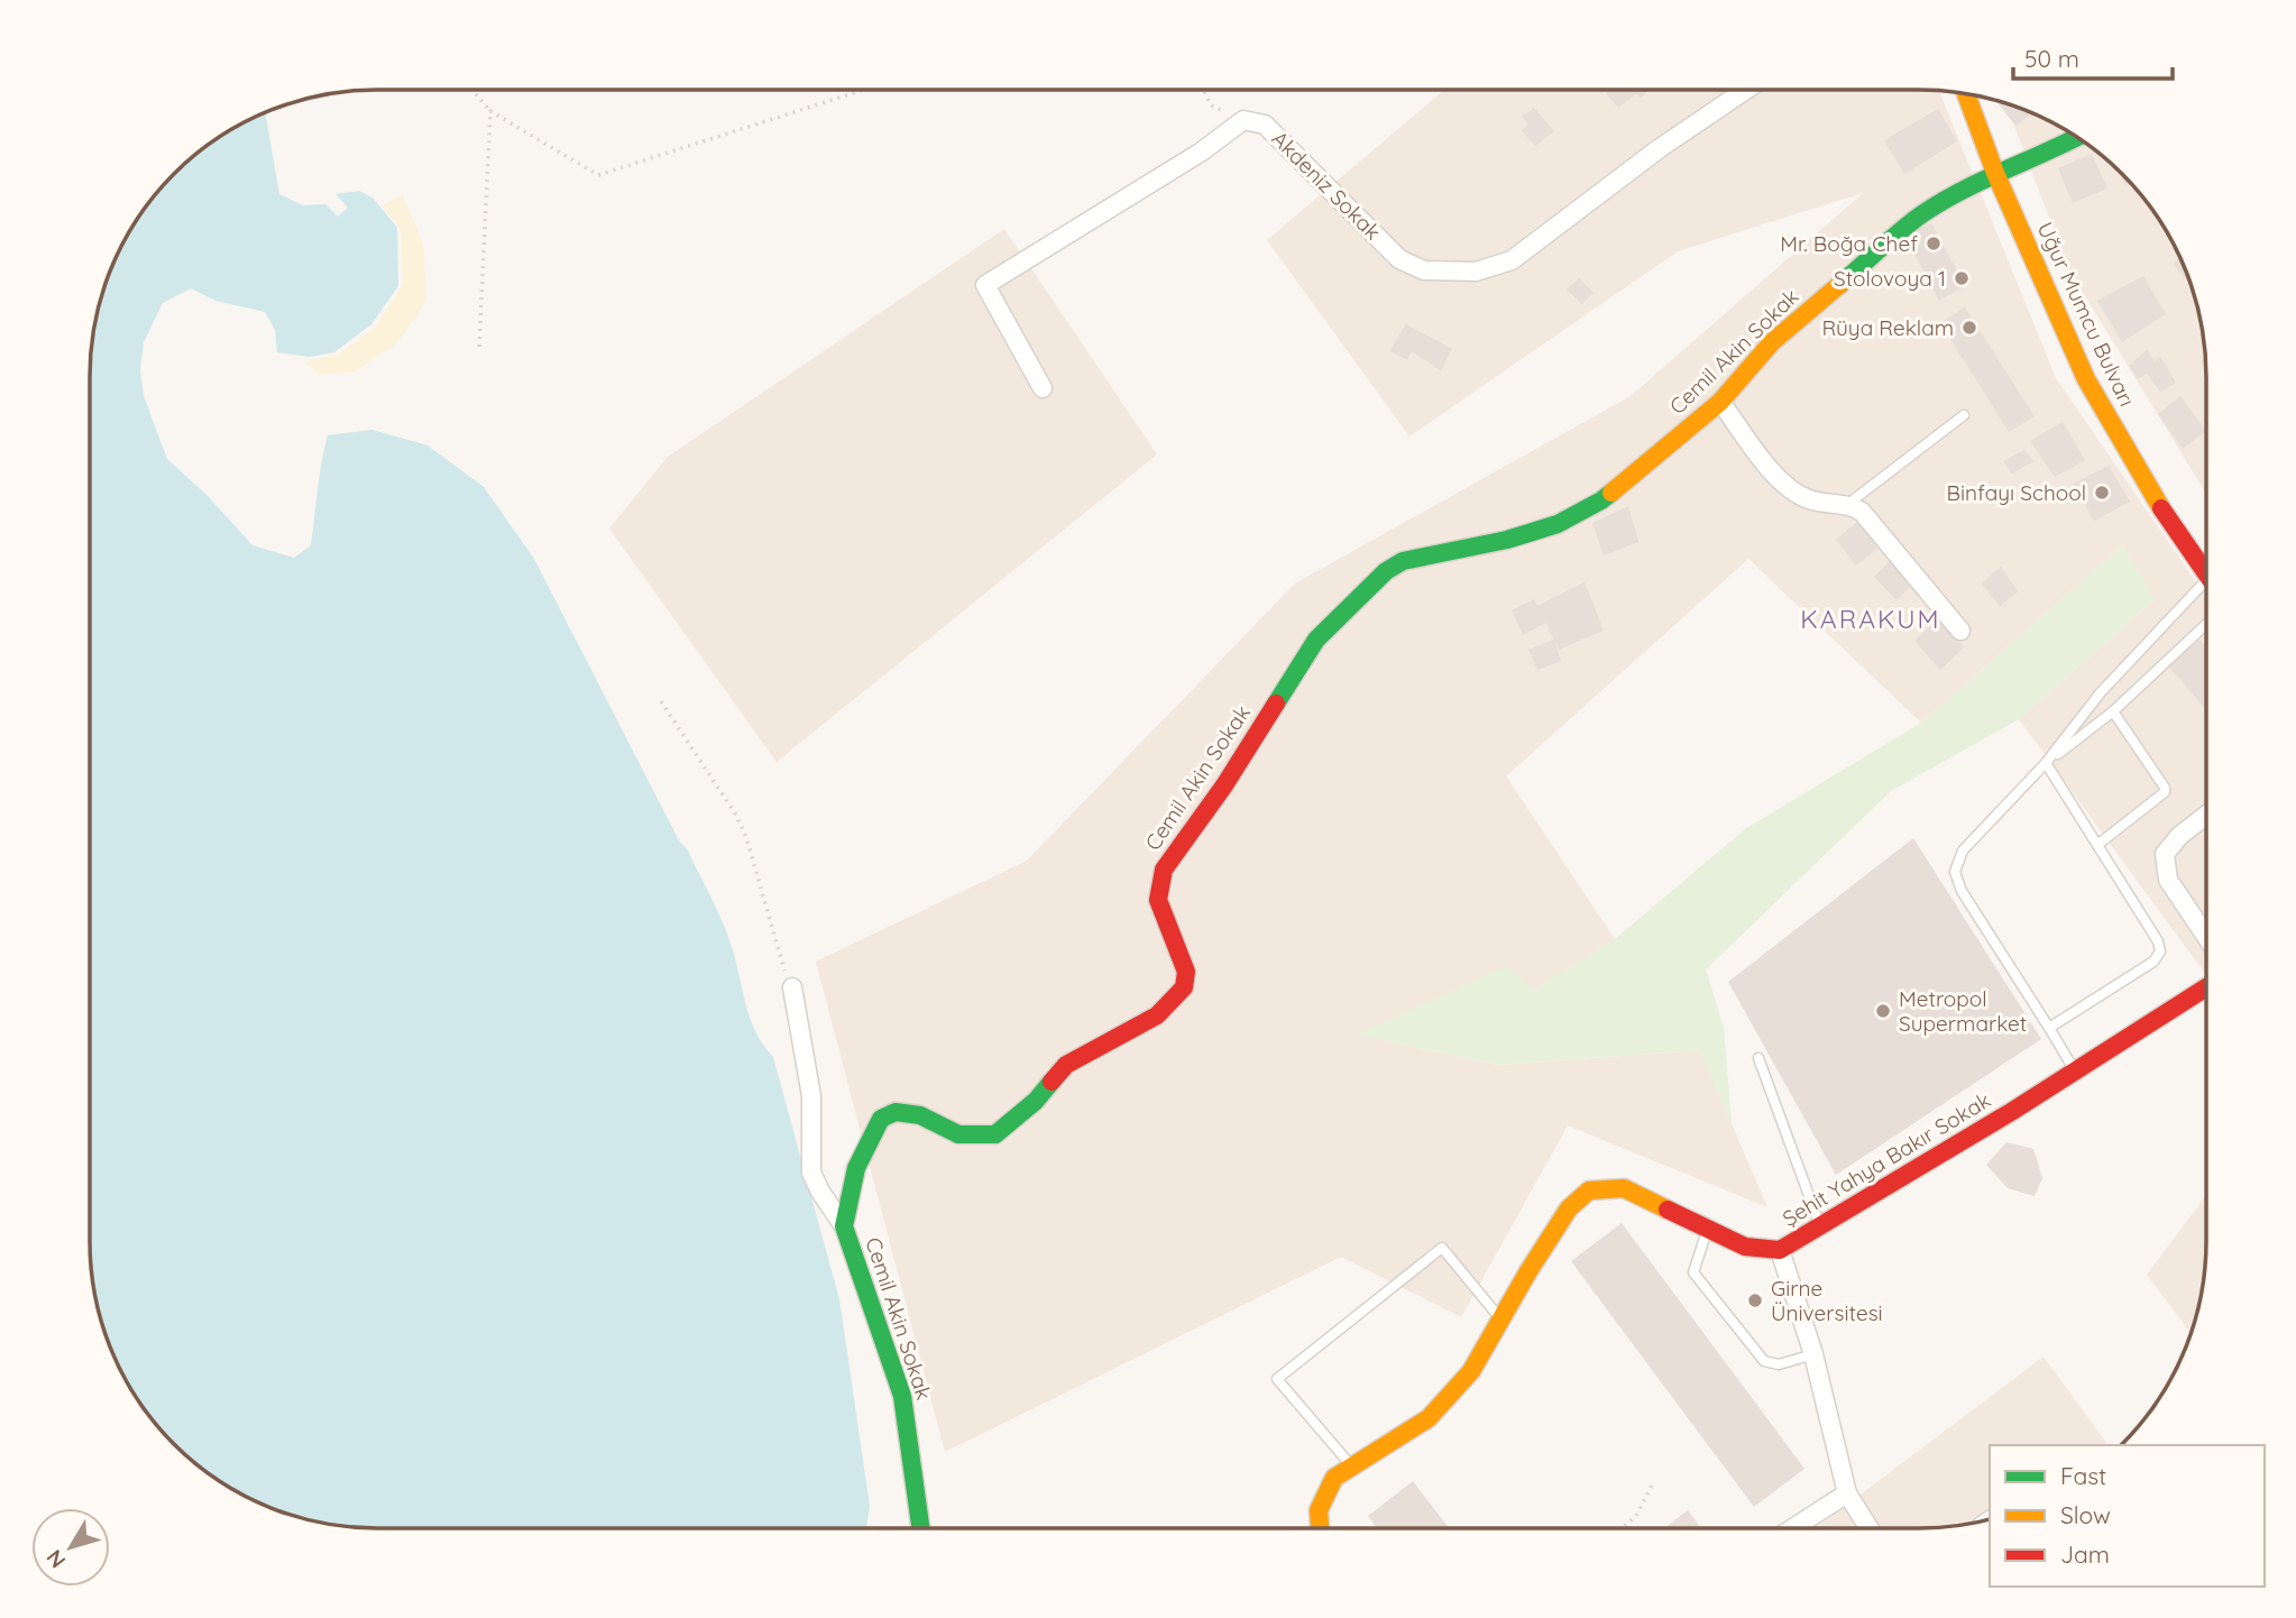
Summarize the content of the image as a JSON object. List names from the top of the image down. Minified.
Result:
{"streets":{"street":["Akdeniz Sokak","Uğur Mumcu Bulvarı","Cemil Akin Sokak","Şehit Yahya Bakır Sokak"]},"crossings":[["Uğur Mumcu Bulvarı","Cemil Akin Sokak"]],"districts":["KARAKUM"],"places":["Mr. Boğa Chef","Stolovoya 1","Rüya Reklam","Binfayı School","Metropol Supermarket","Girne Üniversitesi"],"legend":["Fast","Slow","Jam"],"scale_bar":"50 m","north":"bottom left"}
